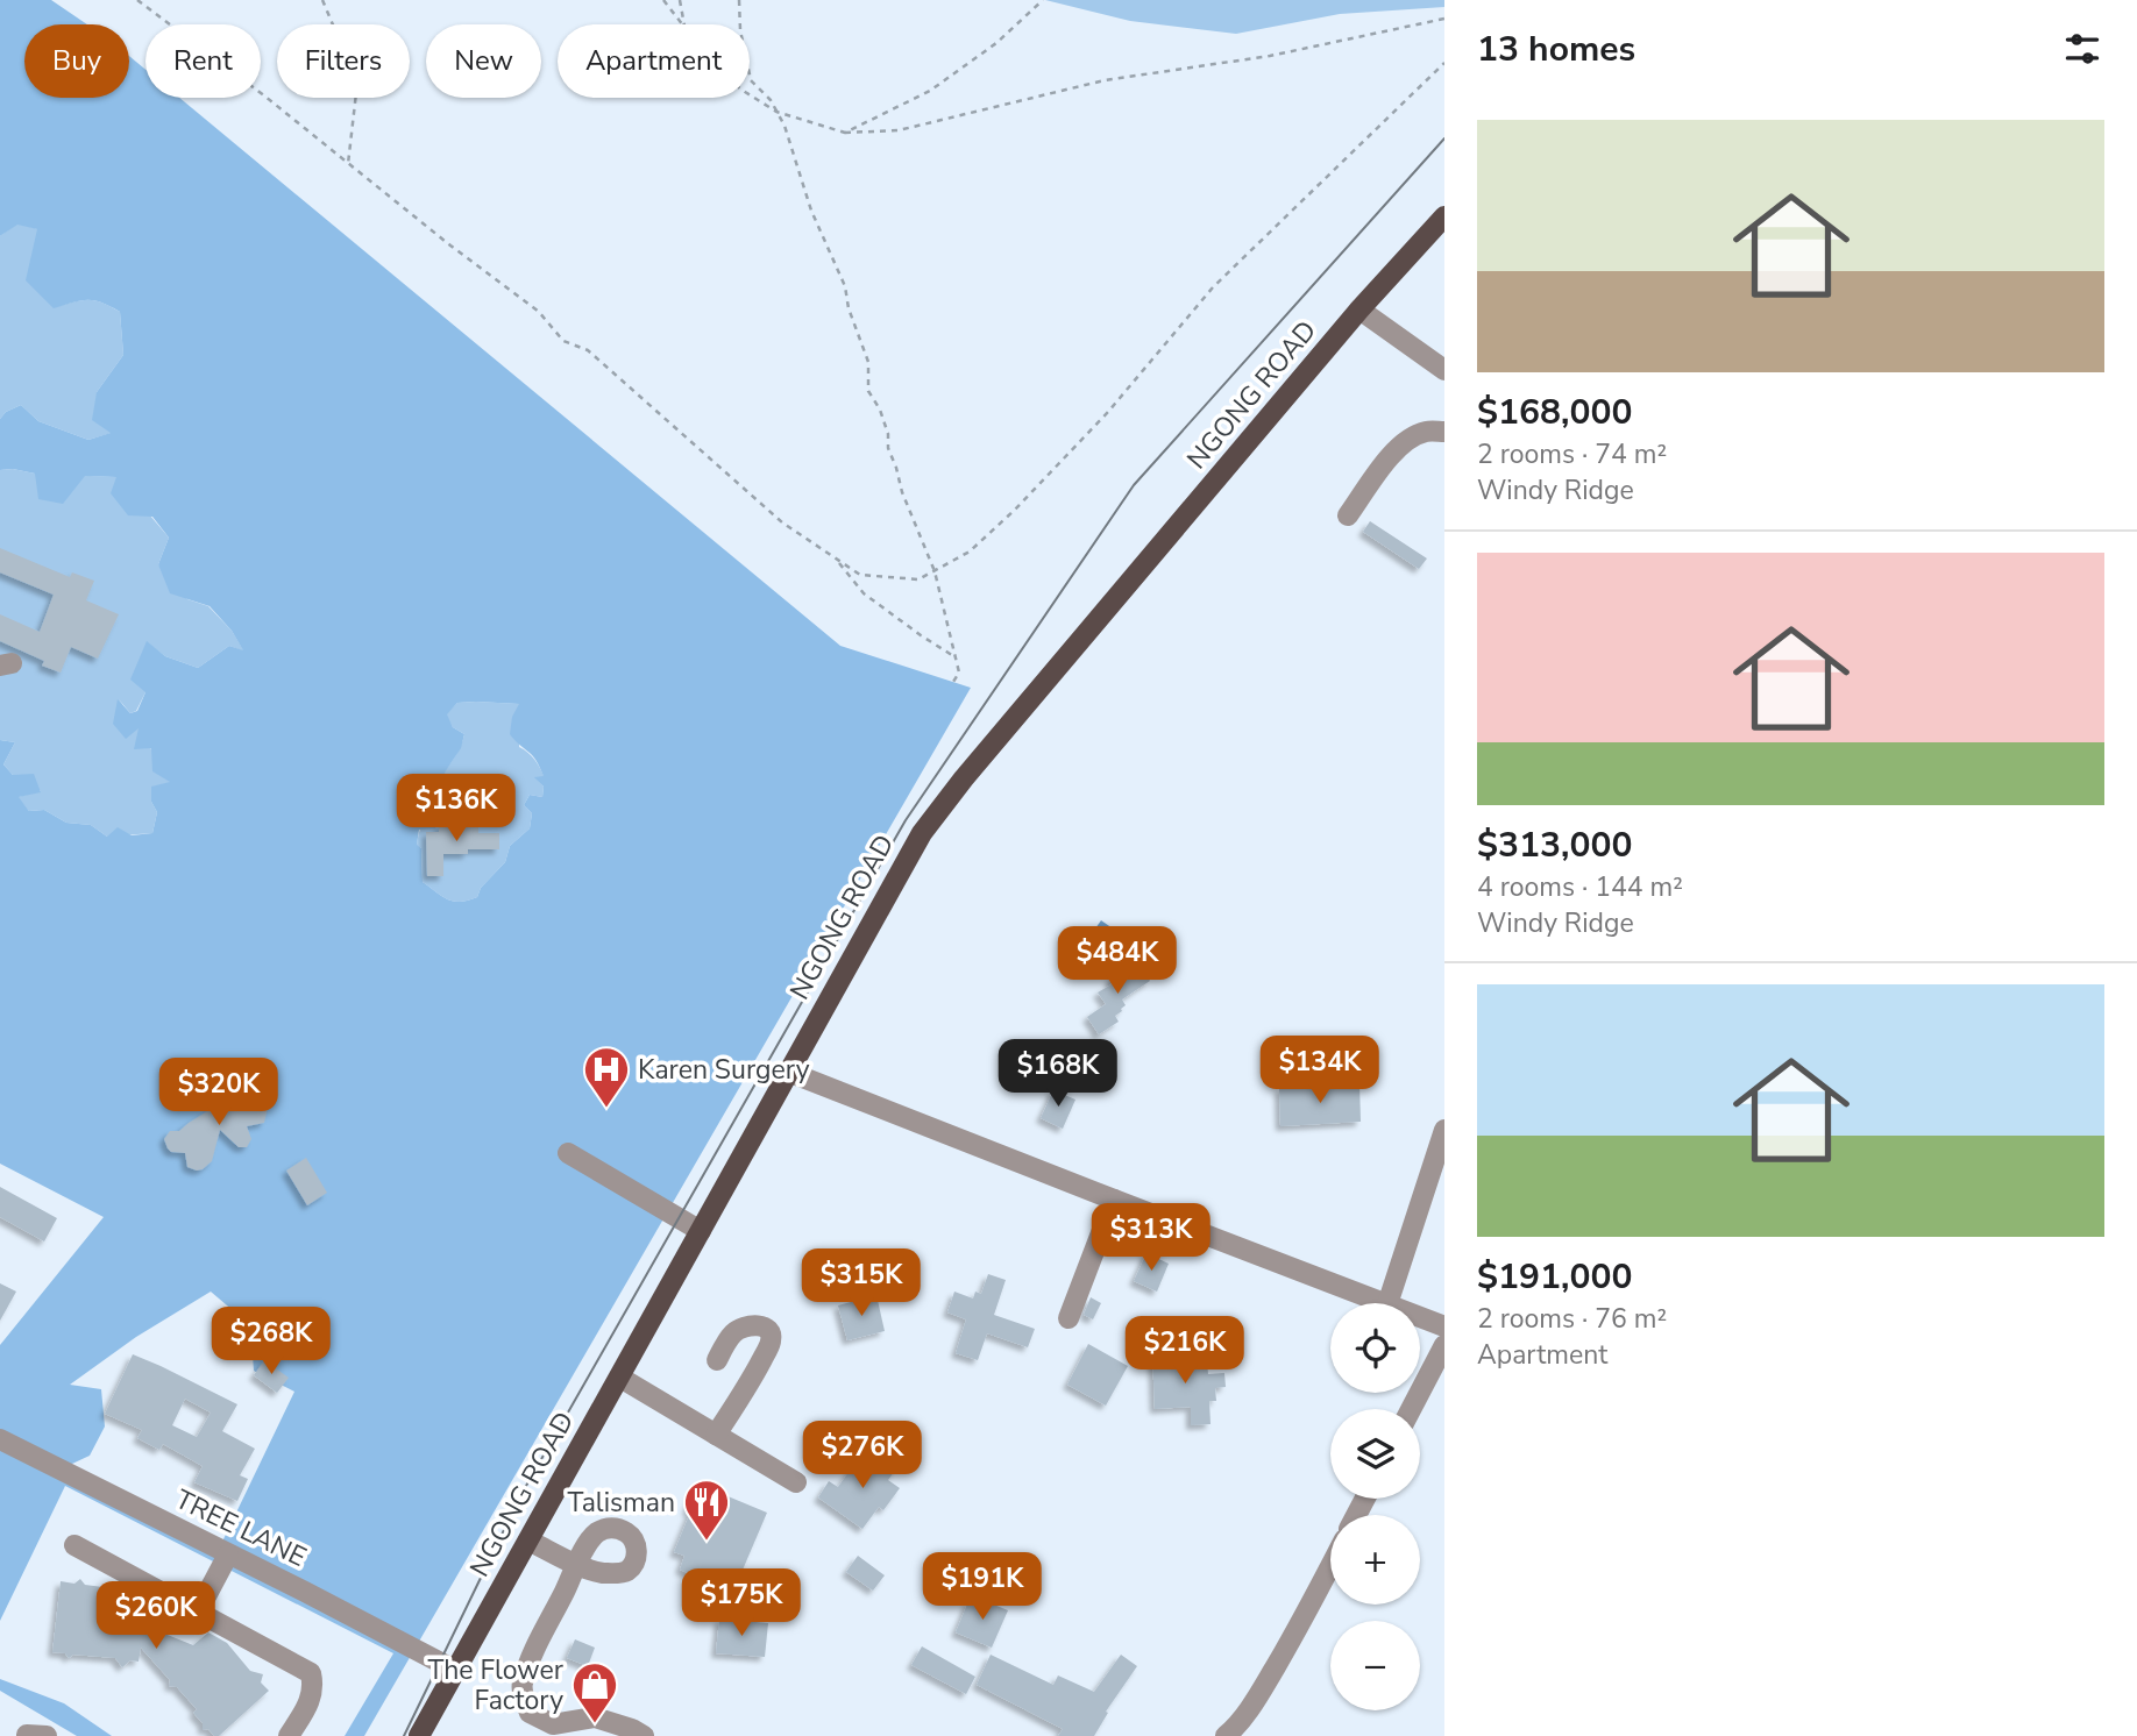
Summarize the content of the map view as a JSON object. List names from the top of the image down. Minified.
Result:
{"streets":{"main road":["NGONG ROAD"],"street":["TREE LANE"]},"crossings":[["NGONG ROAD","TREE LANE"]],"places":{"hospital":["Karen Surgery"],"restaurant":["Talisman"],"shop":["The Flower Factory"]},"page":{"heading":"13 homes","chip":["Buy","Rent","Filters","New","Apartment"],"list":[{"name":"$168,000","note":"2 rooms · 74 m² · Windy Ridge"},{"name":"$313,000","note":"4 rooms · 144 m² · Windy Ridge"},{"name":"$191,000","note":"2 rooms · 76 m² · Apartment"}],"price":["$136K","$484K","$134K","$168K","$320K","$313K","$315K","$268K","$216K","$276K","$191K","$175K","$260K"],"map_buttons":["+","−"]}}
